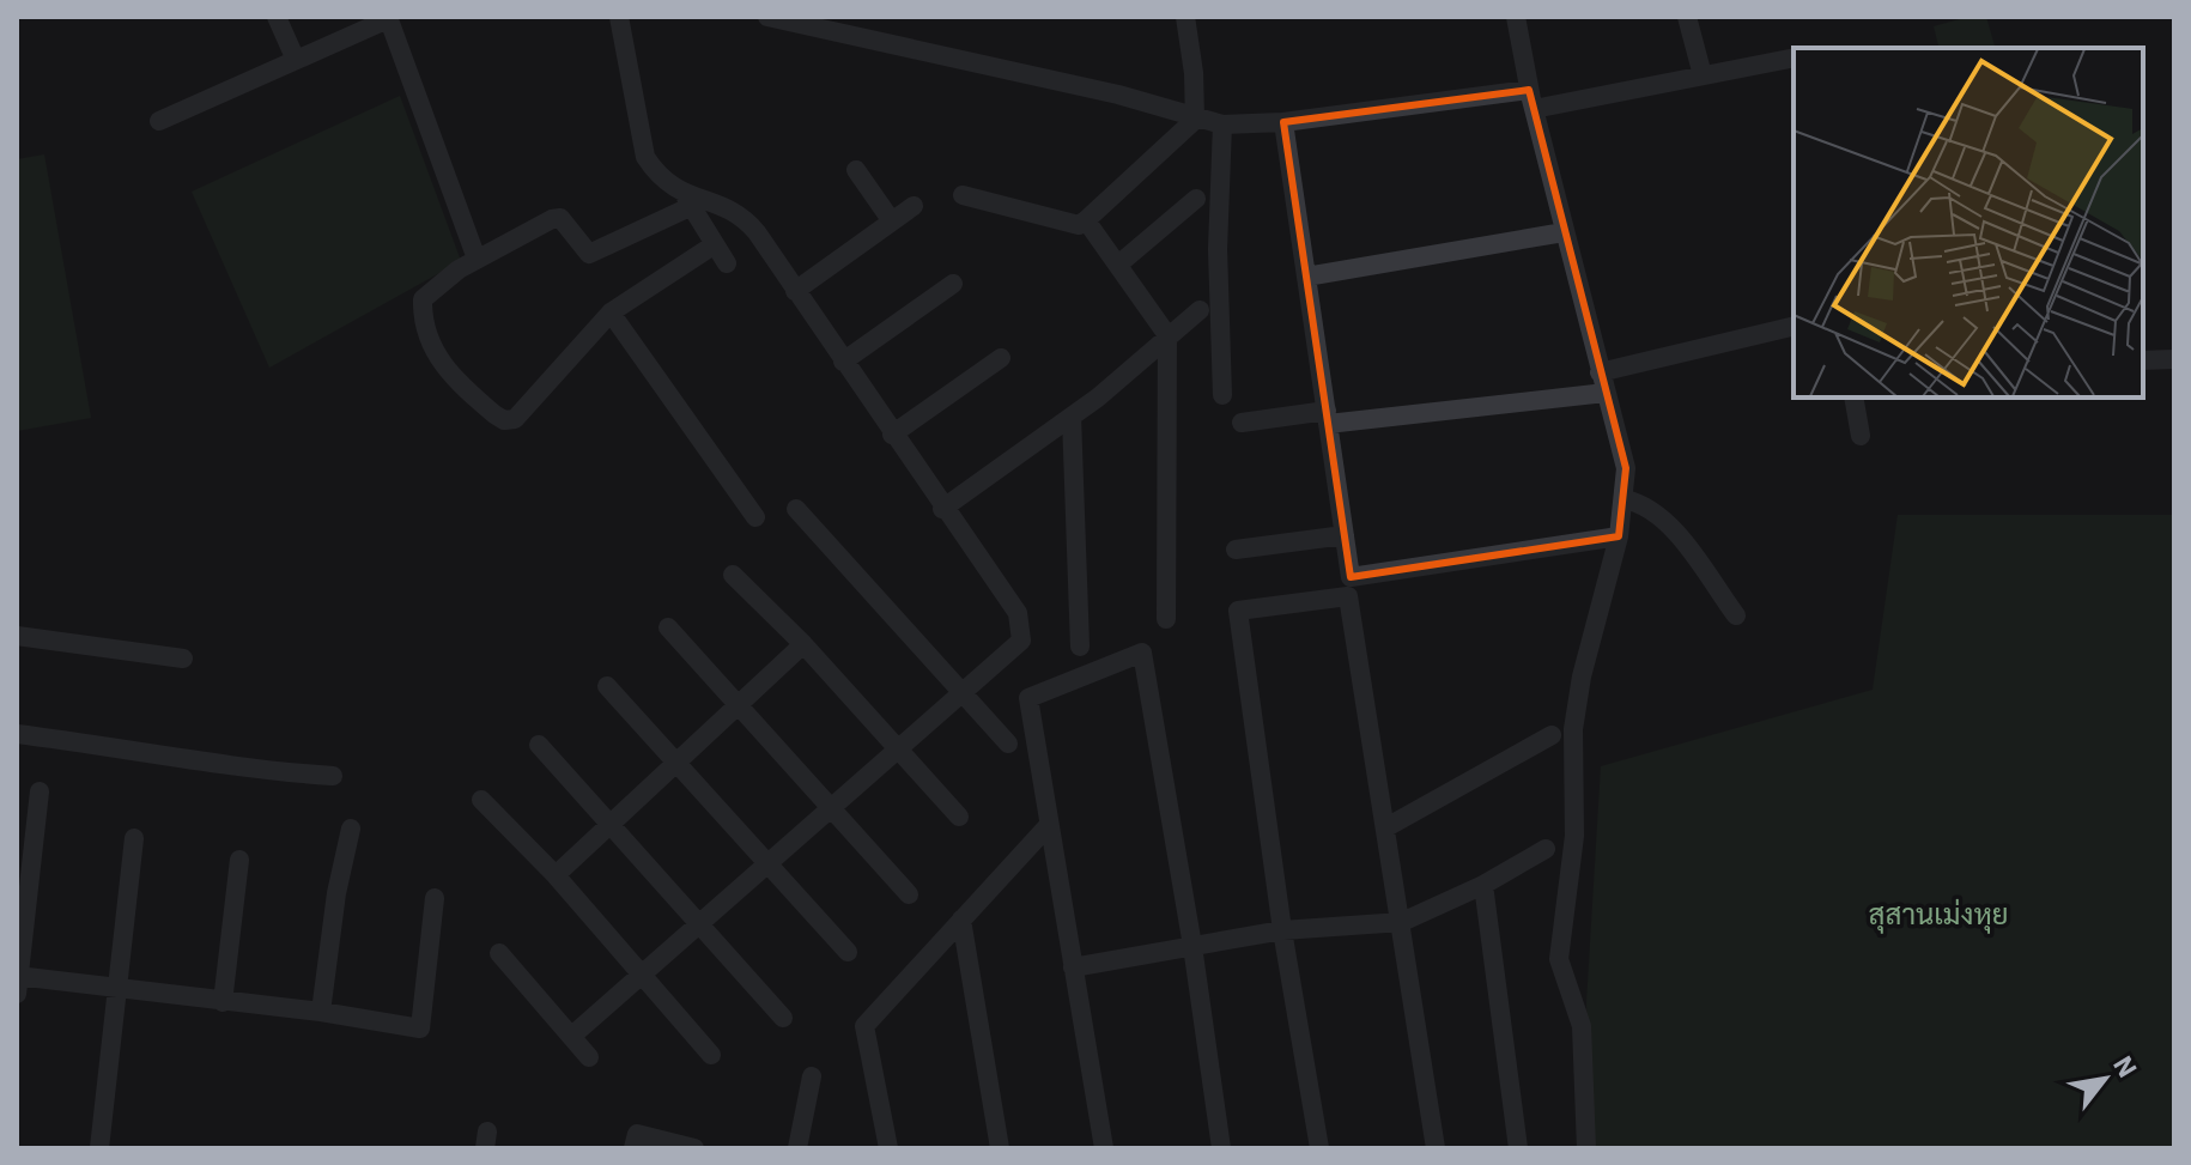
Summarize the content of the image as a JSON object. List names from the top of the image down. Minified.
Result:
{"parks":["สุสานเม่งหุย"],"north":"top right"}
